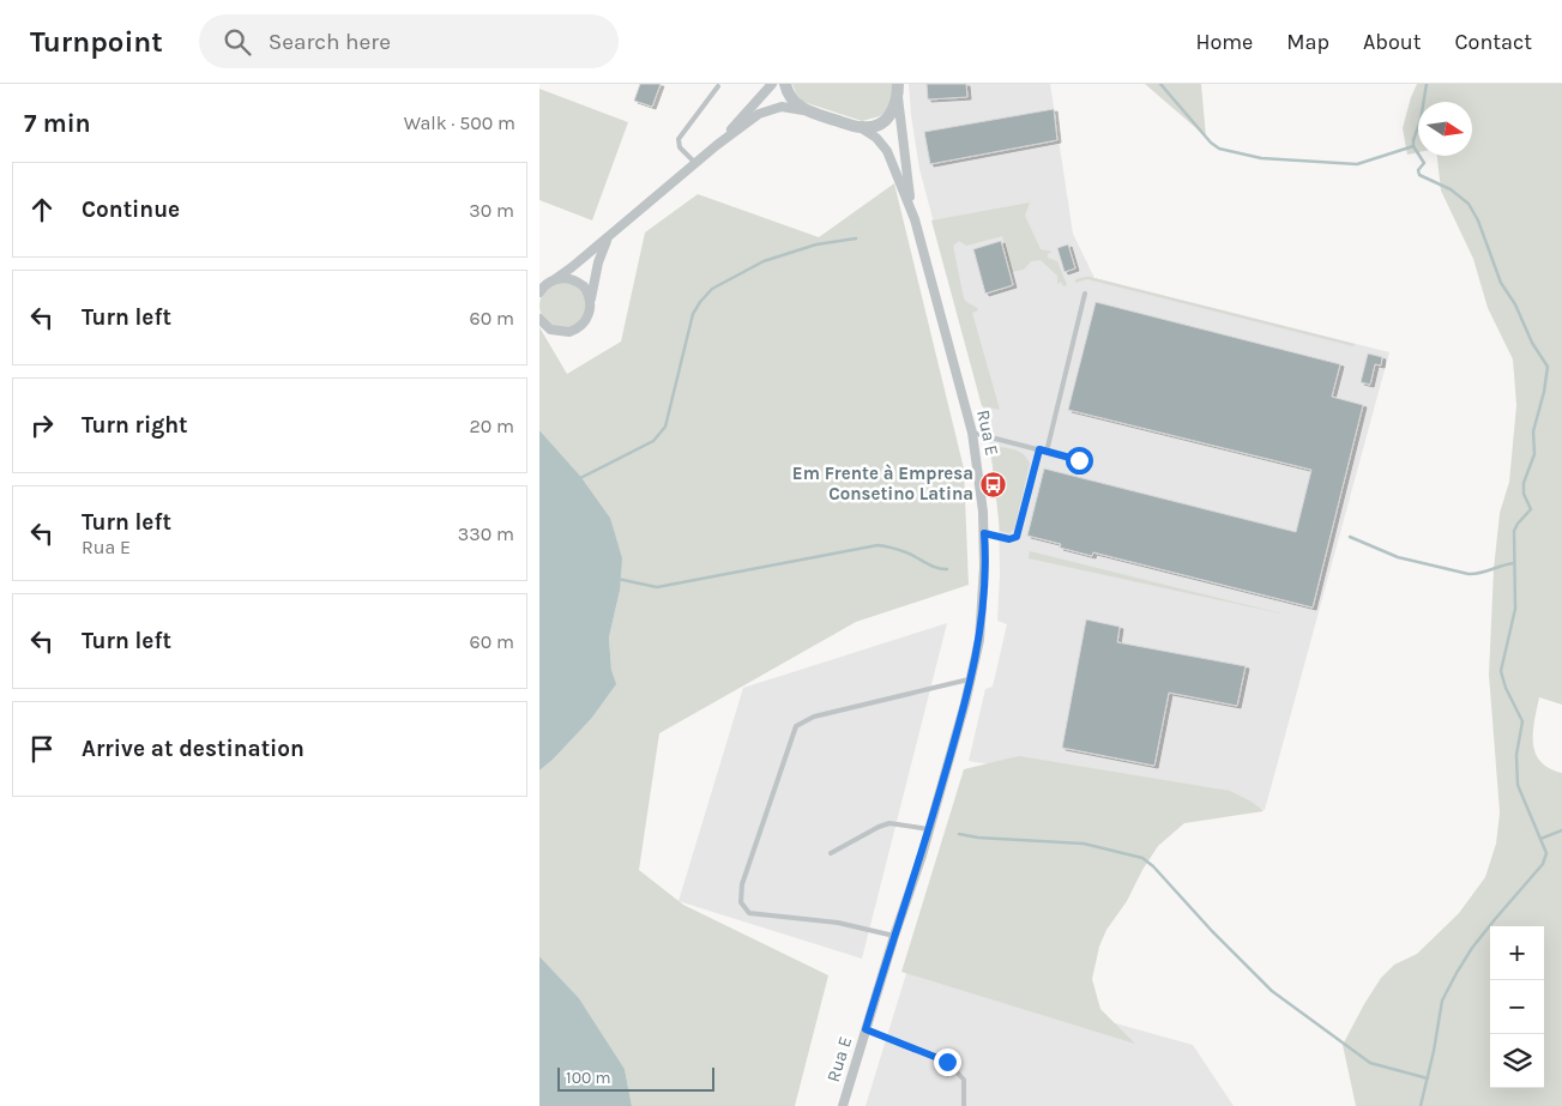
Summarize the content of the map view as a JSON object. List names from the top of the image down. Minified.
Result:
{"streets":{"street":["Rua E"]},"places":{"bus stop":["Em Frente à Empresa Consetino Latina"]},"scale_bar":"100 m","north":"right","page":{"header":"Turnpoint","search":"Search here","nav":["Home","Map","About","Contact"],"heading":["7 min","Walk · 500 m"],"list":[["Continue","30 m"],["Turn left","60 m"],["Turn right","20 m"],["Turn left","Rua E","330 m"],["Turn left","60 m"],"Arrive at destination"],"map_buttons":["+","−"],"scale":"100 m"}}
